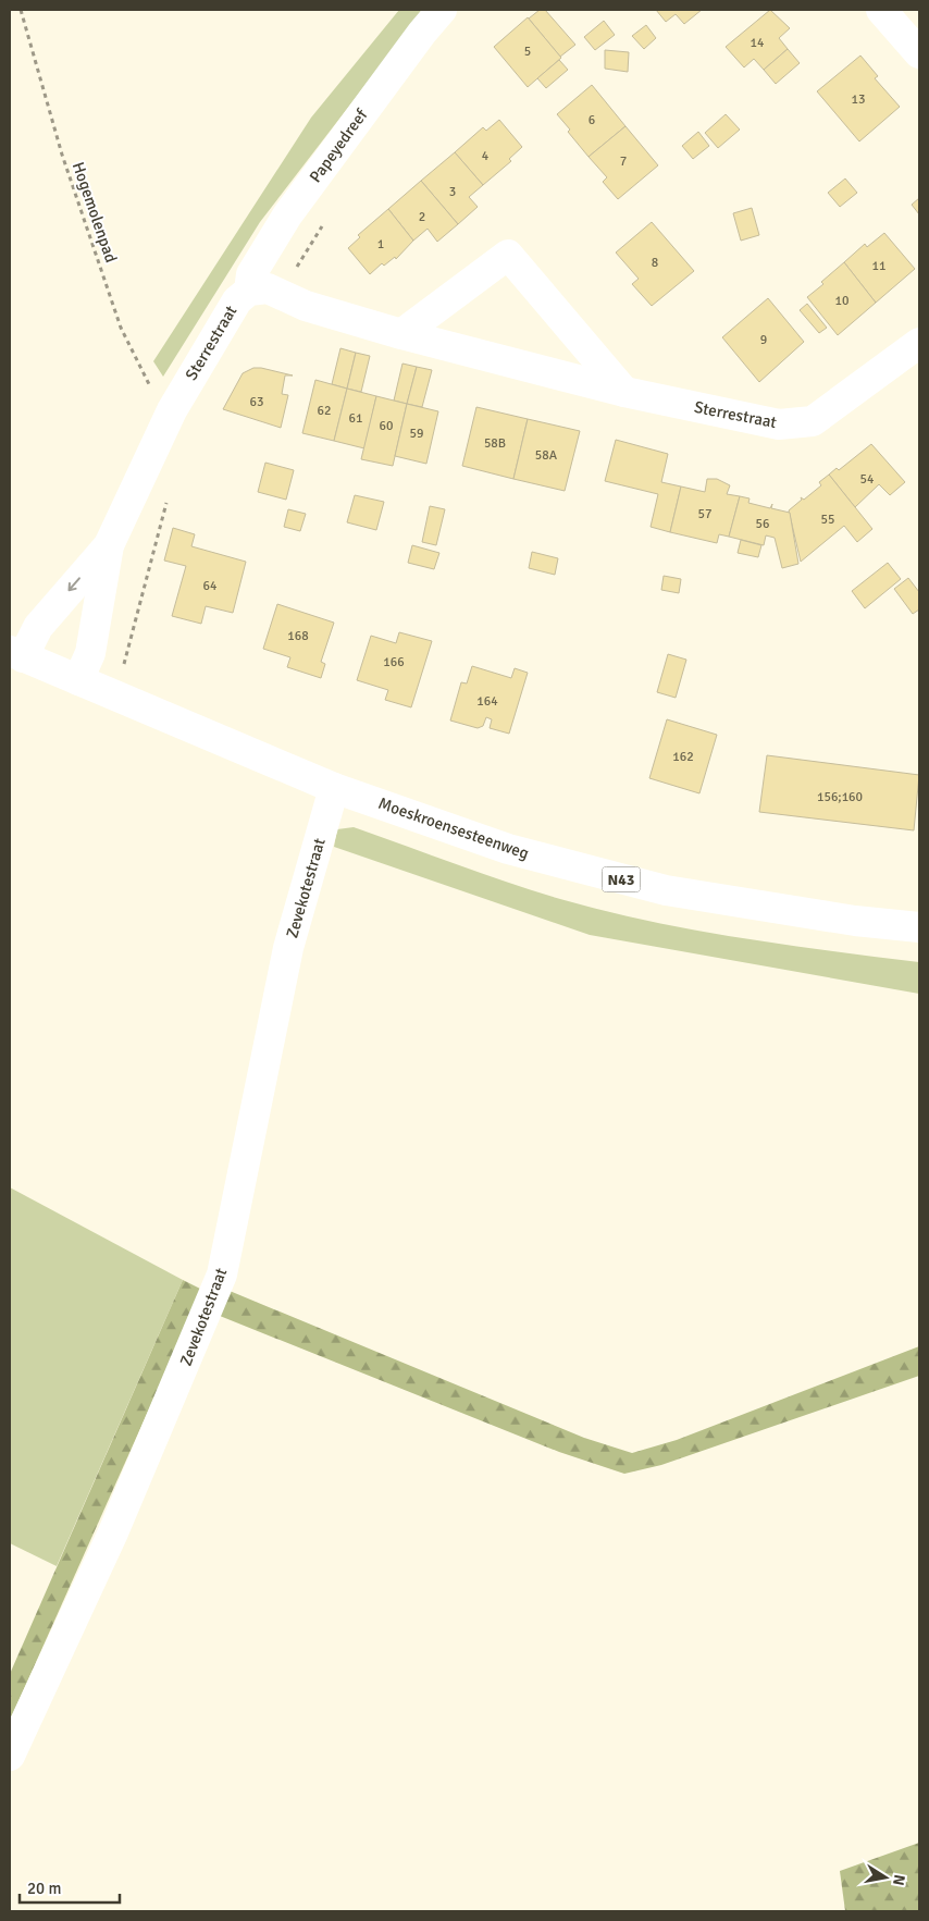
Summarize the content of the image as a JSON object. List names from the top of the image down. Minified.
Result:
{"streets":{"street":["Papeyedreef","Sterrestraat","Moeskroensesteenweg","N43","Zevekotestraat"],"path":["Hogemolenpad"]},"crossings":[["Papeyedreef","Sterrestraat"],["Hogemolenpad","Sterrestraat"],["Sterrestraat","Moeskroensesteenweg"],["Moeskroensesteenweg","Zevekotestraat"]],"house_numbers":["14","5","13","6","4","7","3","2","1","8","11","10","9","63","62","61","60","59","58B","58A","54","57","55","56","64","168","166","164","162","156;160"],"scale_bar":"20 m","north":"right"}
